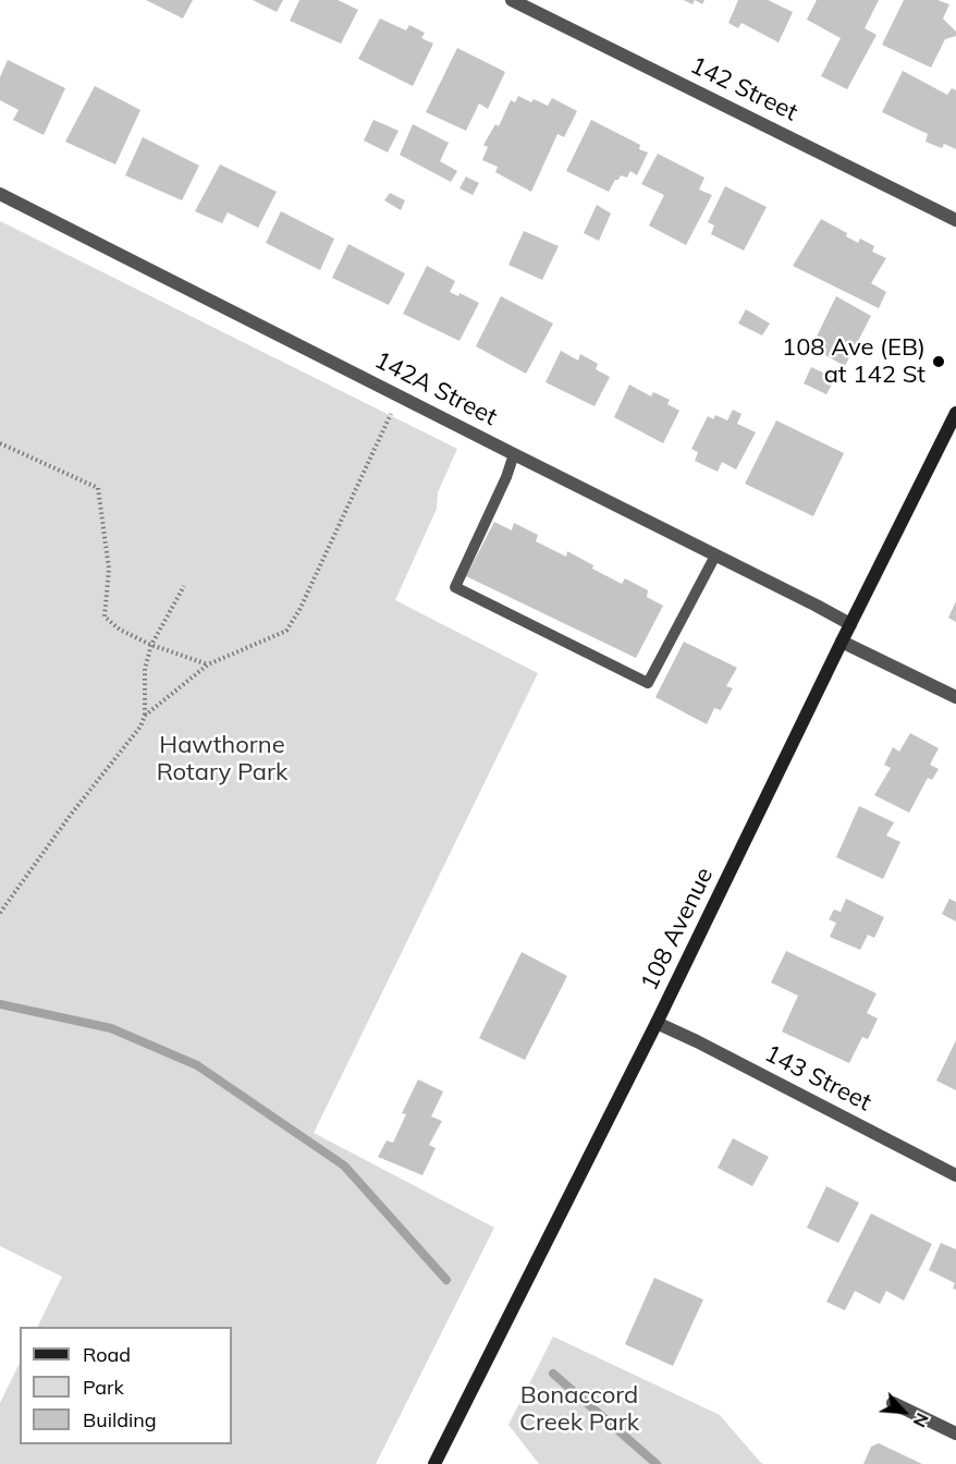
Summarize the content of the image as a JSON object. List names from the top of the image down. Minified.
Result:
{"streets":{"main road":["108 Avenue"],"street":["142 Street","142A Street","143 Street"]},"crossings":[["142A Street","108 Avenue"],["108 Avenue","143 Street"]],"parks":["Hawthorne Rotary Park","Bonaccord Creek Park"],"places":["108 Ave (EB) at 142 St"],"legend":["Road","Park","Building"],"north":"bottom right"}
